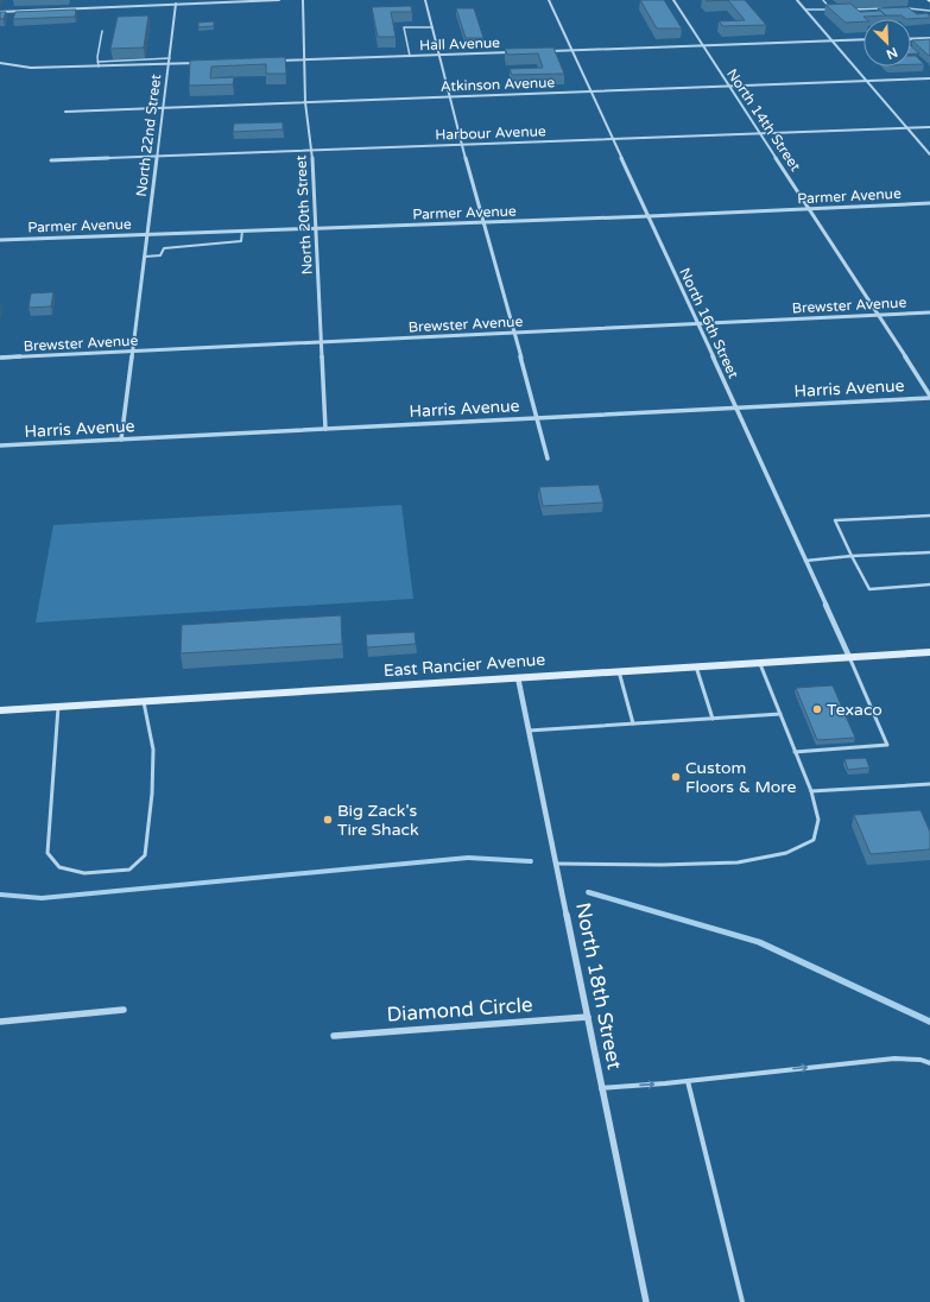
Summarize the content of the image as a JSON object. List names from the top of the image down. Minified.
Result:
{"streets":{"main road":["East Rancier Avenue"],"street":["Hall Avenue","Atkinson Avenue","North 14th Street","Harbour Avenue","North 22nd Street","Parmer Avenue","North 20th Street","Brewster Avenue","North 16th Street","Harris Avenue","North 18th Street","Diamond Circle"]},"crossings":[["Hall Avenue","North 20th Street"],["Atkinson Avenue","North 14th Street"],["Atkinson Avenue","North 22nd Street"],["Atkinson Avenue","North 20th Street"],["Atkinson Avenue","North 16th Street"],["North 14th Street","Harbour Avenue"],["North 14th Street","Parmer Avenue"],["North 14th Street","Brewster Avenue"],["North 14th Street","Harris Avenue"],["Harbour Avenue","North 22nd Street"],["Harbour Avenue","North 20th Street"],["Harbour Avenue","North 16th Street"],["North 22nd Street","Parmer Avenue"],["North 22nd Street","Brewster Avenue"],["North 22nd Street","Harris Avenue"],["Parmer Avenue","North 20th Street"],["Parmer Avenue","North 16th Street"],["North 20th Street","Brewster Avenue"],["North 20th Street","Harris Avenue"],["Brewster Avenue","North 16th Street"],["North 16th Street","Harris Avenue"],["North 16th Street","East Rancier Avenue"],["East Rancier Avenue","North 18th Street"],["North 18th Street","Diamond Circle"]],"places":["Texaco","Custom Floors & More","Big Zack's Tire Shack"],"north":"bottom right"}
